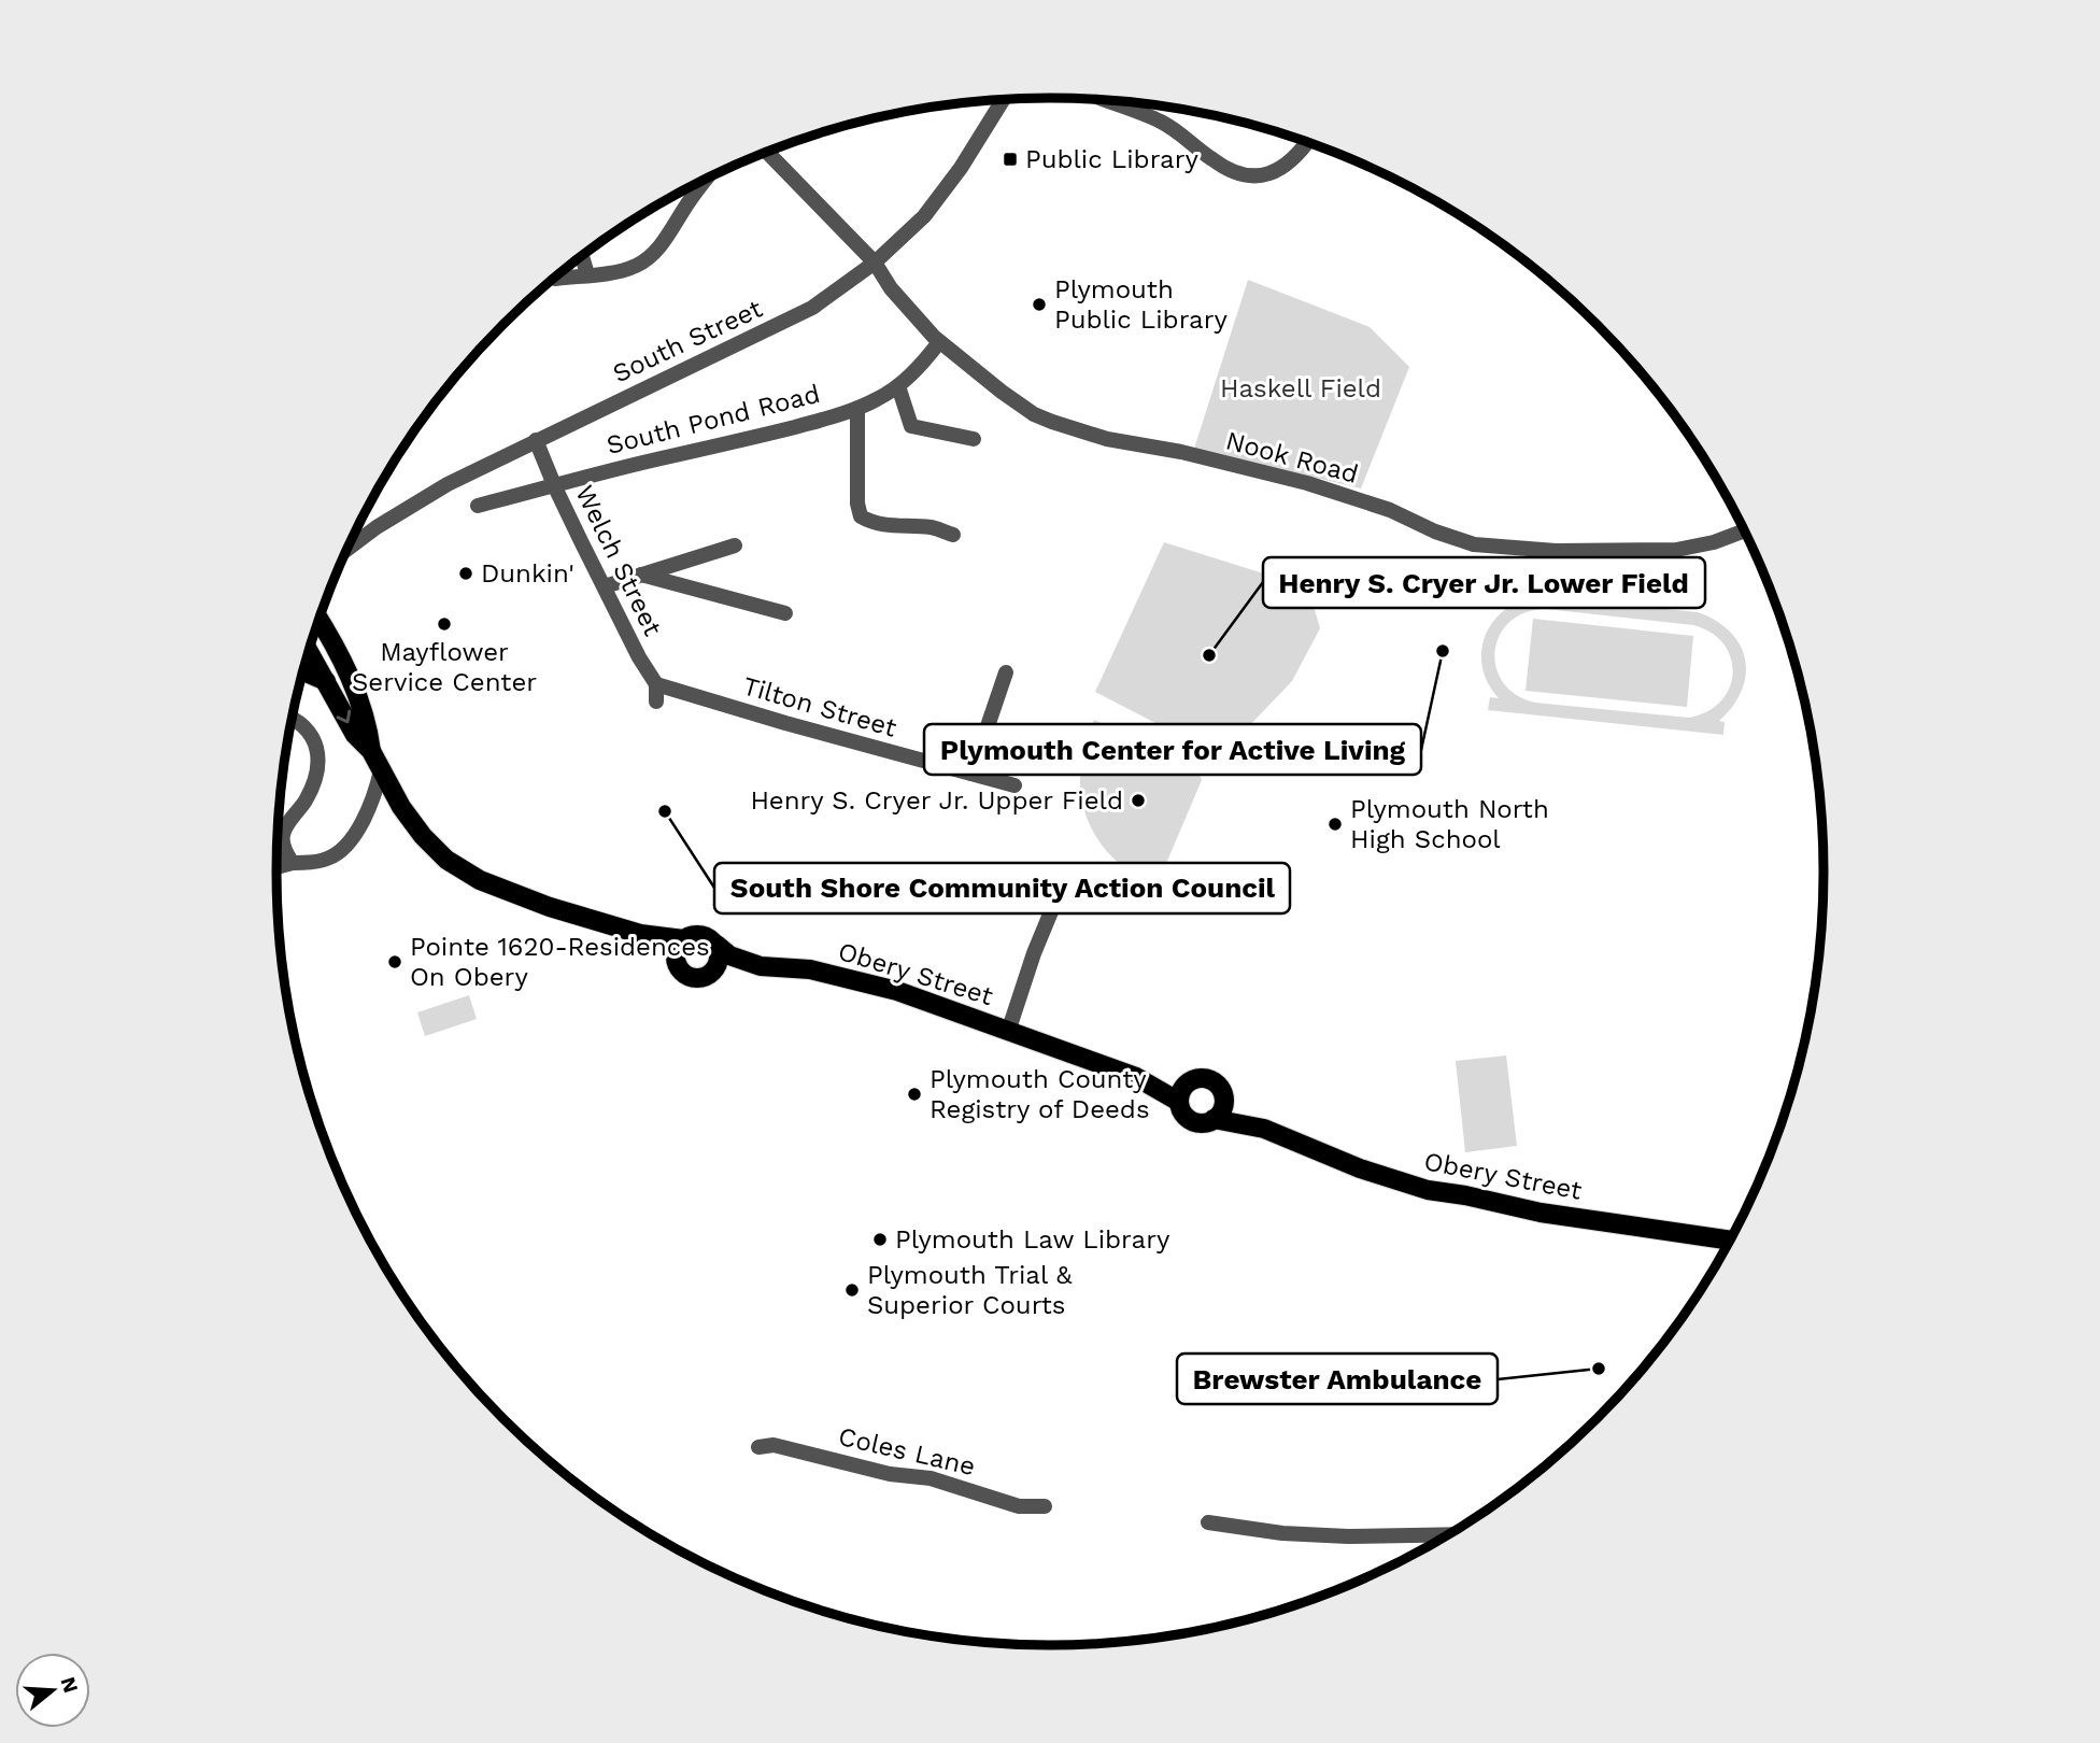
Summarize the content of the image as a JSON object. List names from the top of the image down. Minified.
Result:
{"streets":{"main road":["Obery Street"],"street":["South Street","South Pond Road","Nook Road","Welch Street","Tilton Street","Coles Lane"]},"crossings":[["South Street","Nook Road"],["South Street","Welch Street"],["South Pond Road","Nook Road"],["South Pond Road","Welch Street"],["Welch Street","Tilton Street"]],"parks":["Haskell Field"],"places":{"transit":["Public Library"],"other":["Plymouth Public Library","Dunkin'","Mayflower Service Center","Plymouth Center for Active Living","Henry S. Cryer Jr. Lower Field","Henry S. Cryer Jr. Upper Field","South Shore Community Action Council","Plymouth North High School","Pointe 1620-Residences On Obery","Plymouth County Registry of Deeds","Plymouth Law Library","Plymouth Trial & Superior Courts","Brewster Ambulance"]},"north":"right"}
